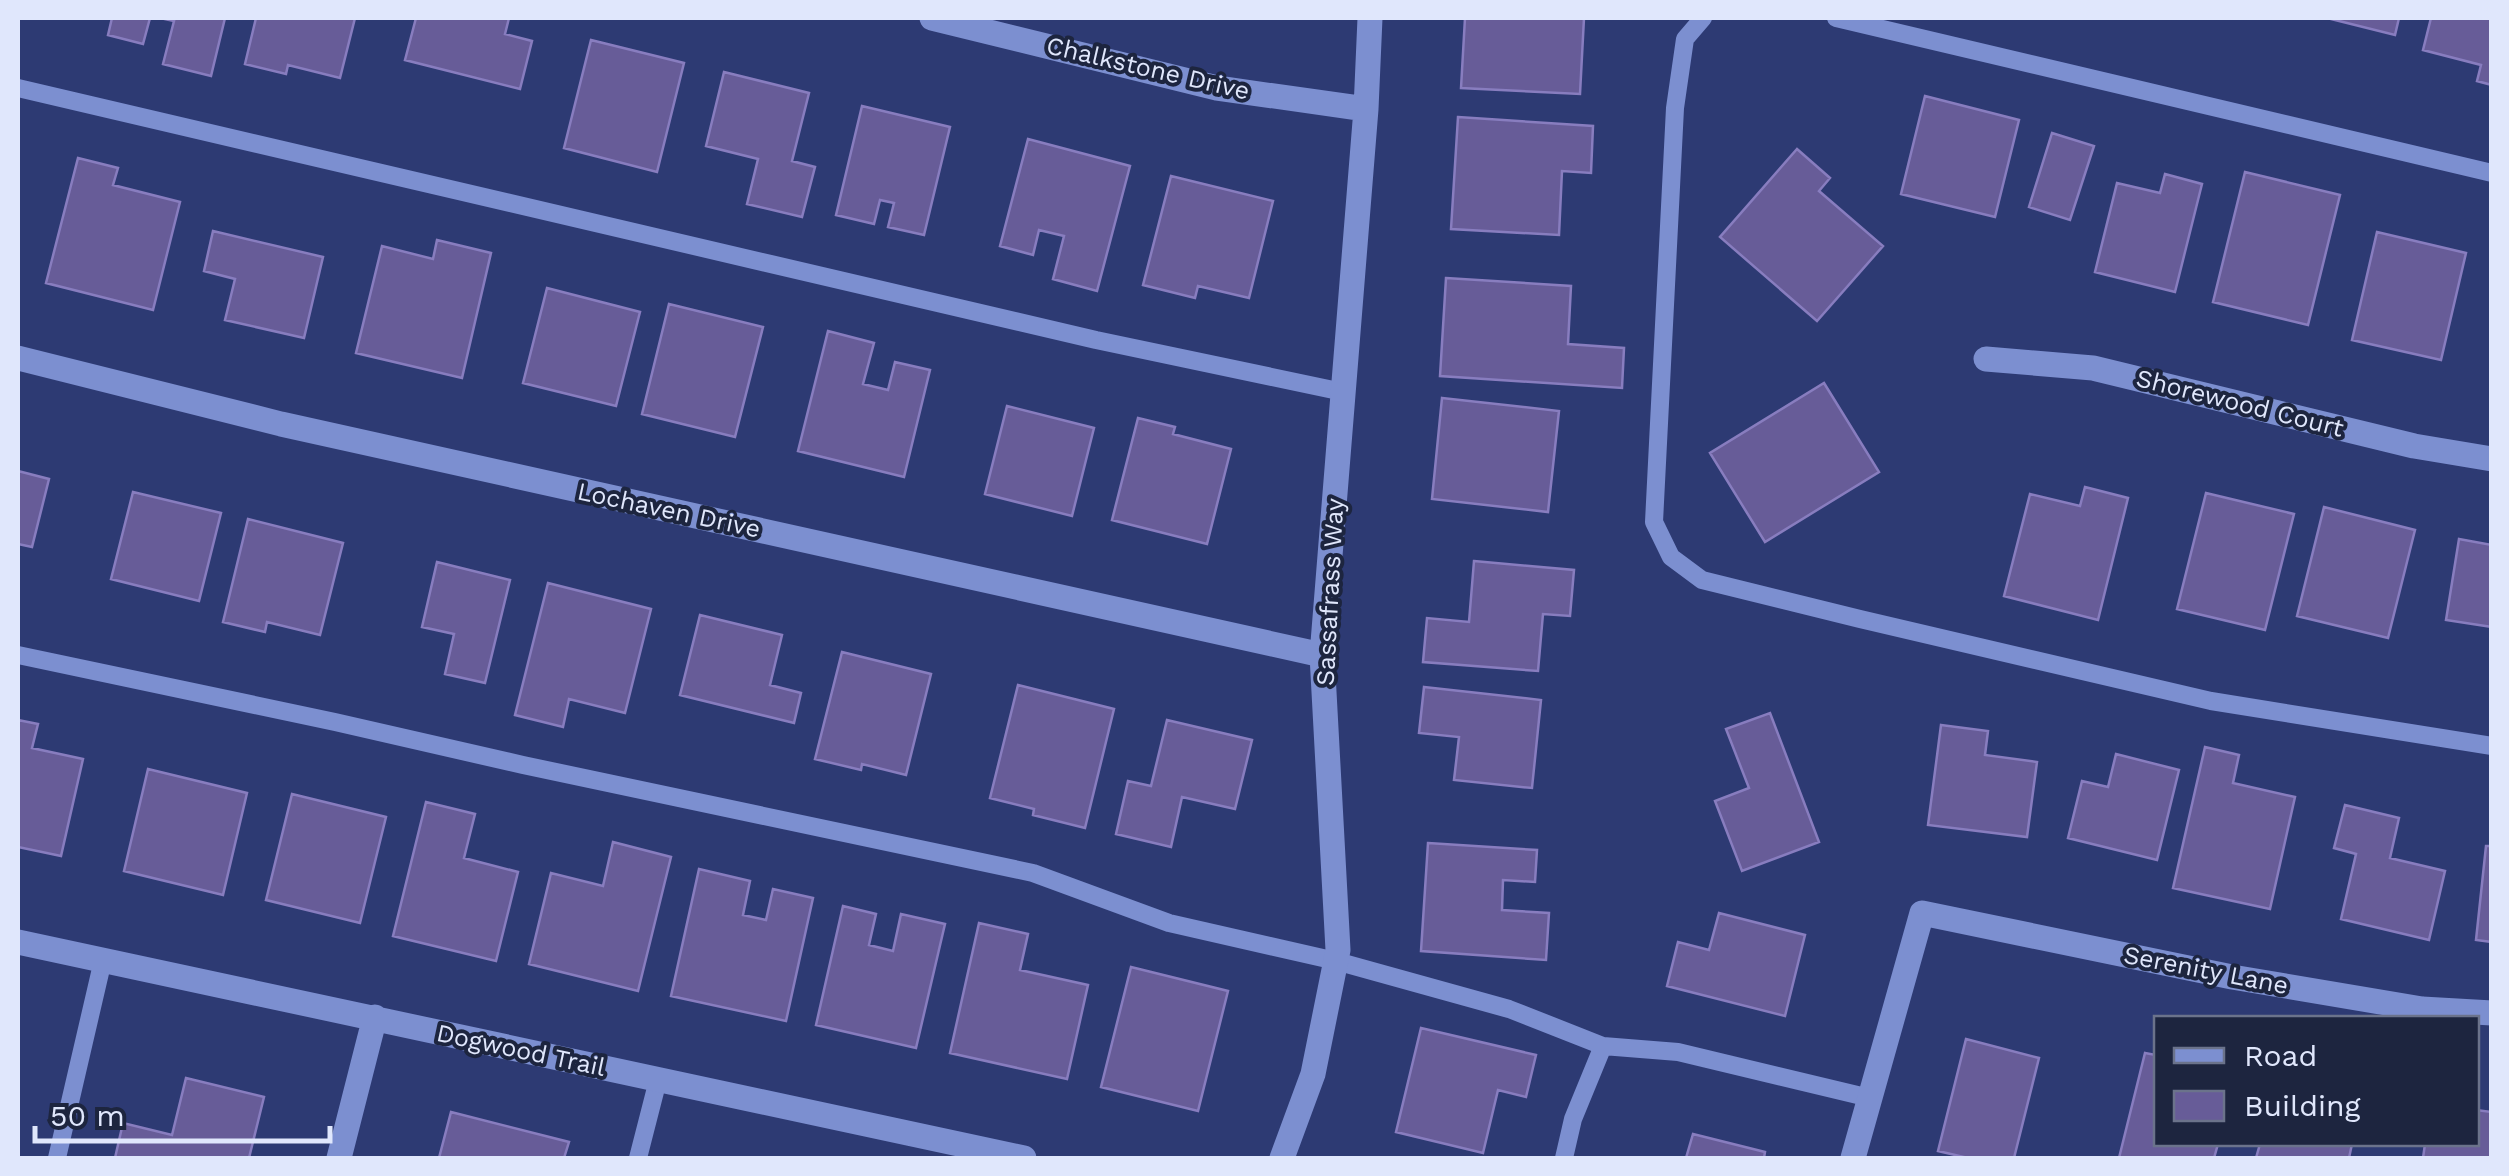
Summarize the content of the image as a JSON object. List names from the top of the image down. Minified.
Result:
{"streets":{"street":["Chalkstone Drive","Shorewood Court","Lochaven Drive","Sassafrass Way","Serenity Lane","Dogwood Trail"]},"crossings":[["Chalkstone Drive","Sassafrass Way"],["Lochaven Drive","Sassafrass Way"]],"legend":["Road","Building"],"scale_bar":"50 m"}
